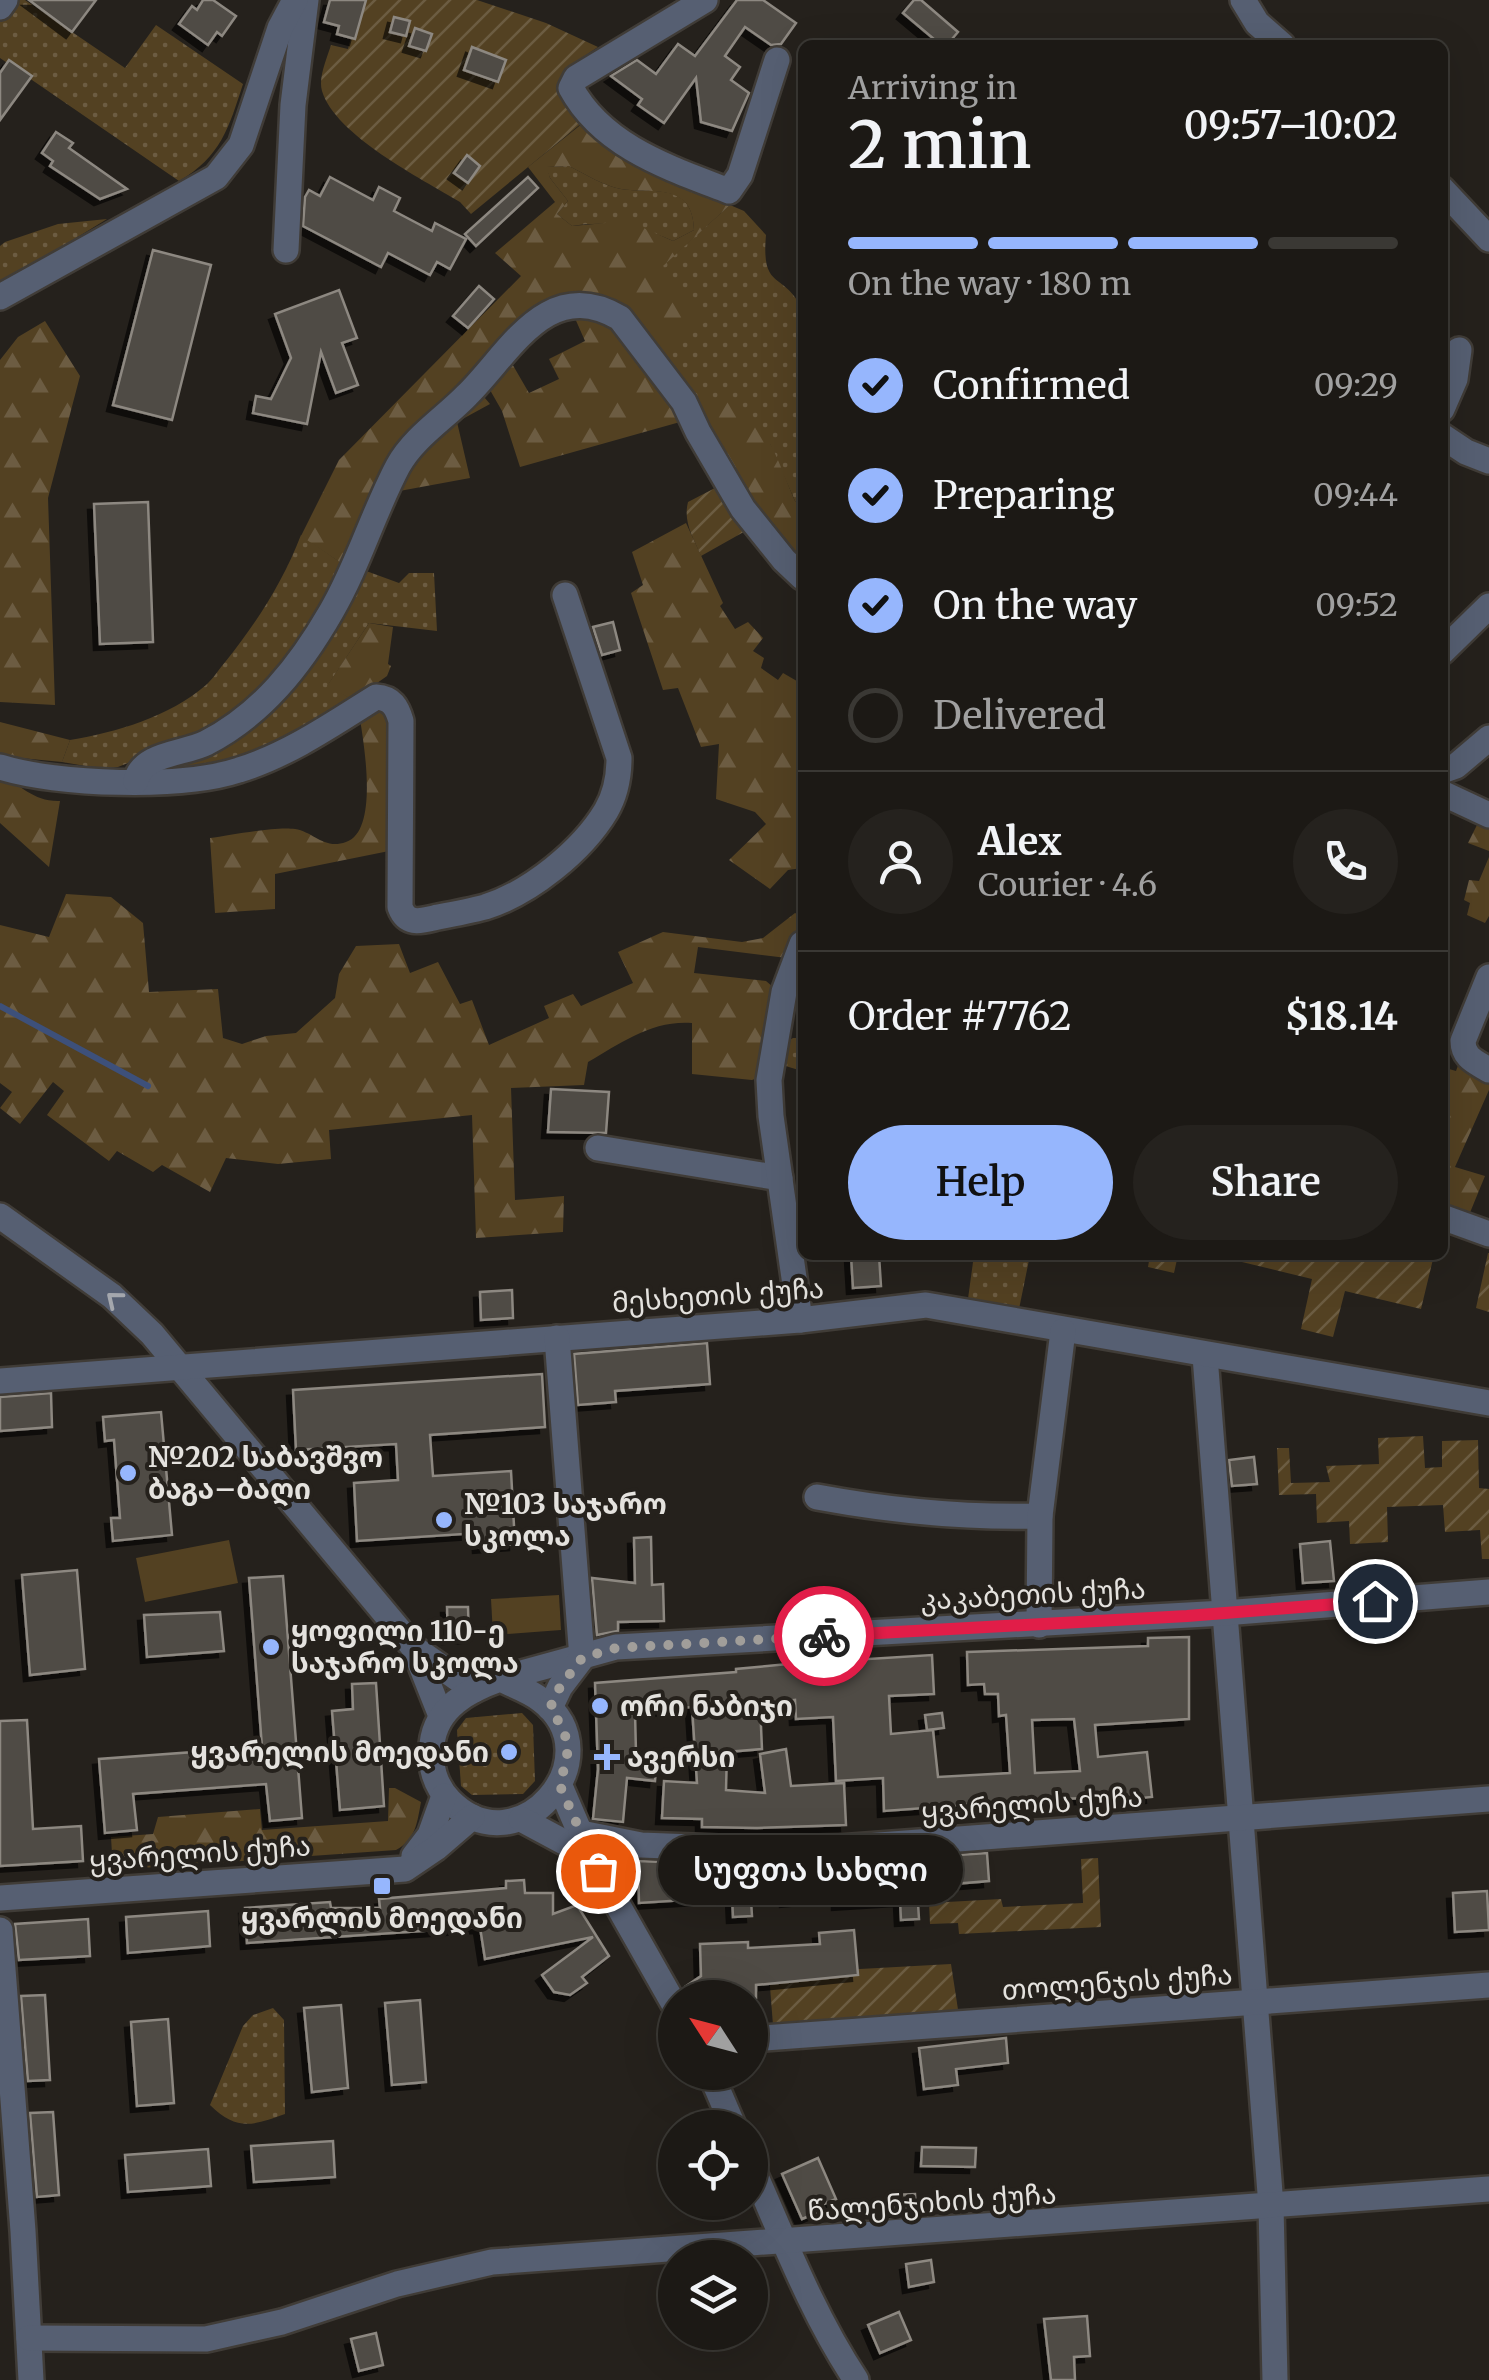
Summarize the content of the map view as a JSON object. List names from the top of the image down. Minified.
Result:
{"streets":{"street":["მესხეთის ქუჩა","კაკაბეთის ქუჩა","ყვარელის ქუჩა","თოლენჯის ქუჩა","წალენჯიხის ქუჩა"]},"places":{"other":["№202 საბავშვო ბაგა–ბაღი","№103 საჯარო სკოლა","ყოფილი 110-ე საჯარო სკოლა","ორი ნაბიჯი","ყვარელის მოედანი","სუფთა სახლი"],"health":["ავერსი"],"transit":["ყვარლის მოედანი"]},"north":"top left","page":{"heading":["2 min","Arriving in","09:57–10:02"],"panel":["Alex","Courier · 4.6","Order #7762","$18.14"],"bar":"On the way · 180 m","list":[["Confirmed","09:29"],["Preparing","09:44"],["On the way","09:52"],"Delivered"],"buttons":["Help","Share"],"bubble":"სუფთა სახლი"}}
